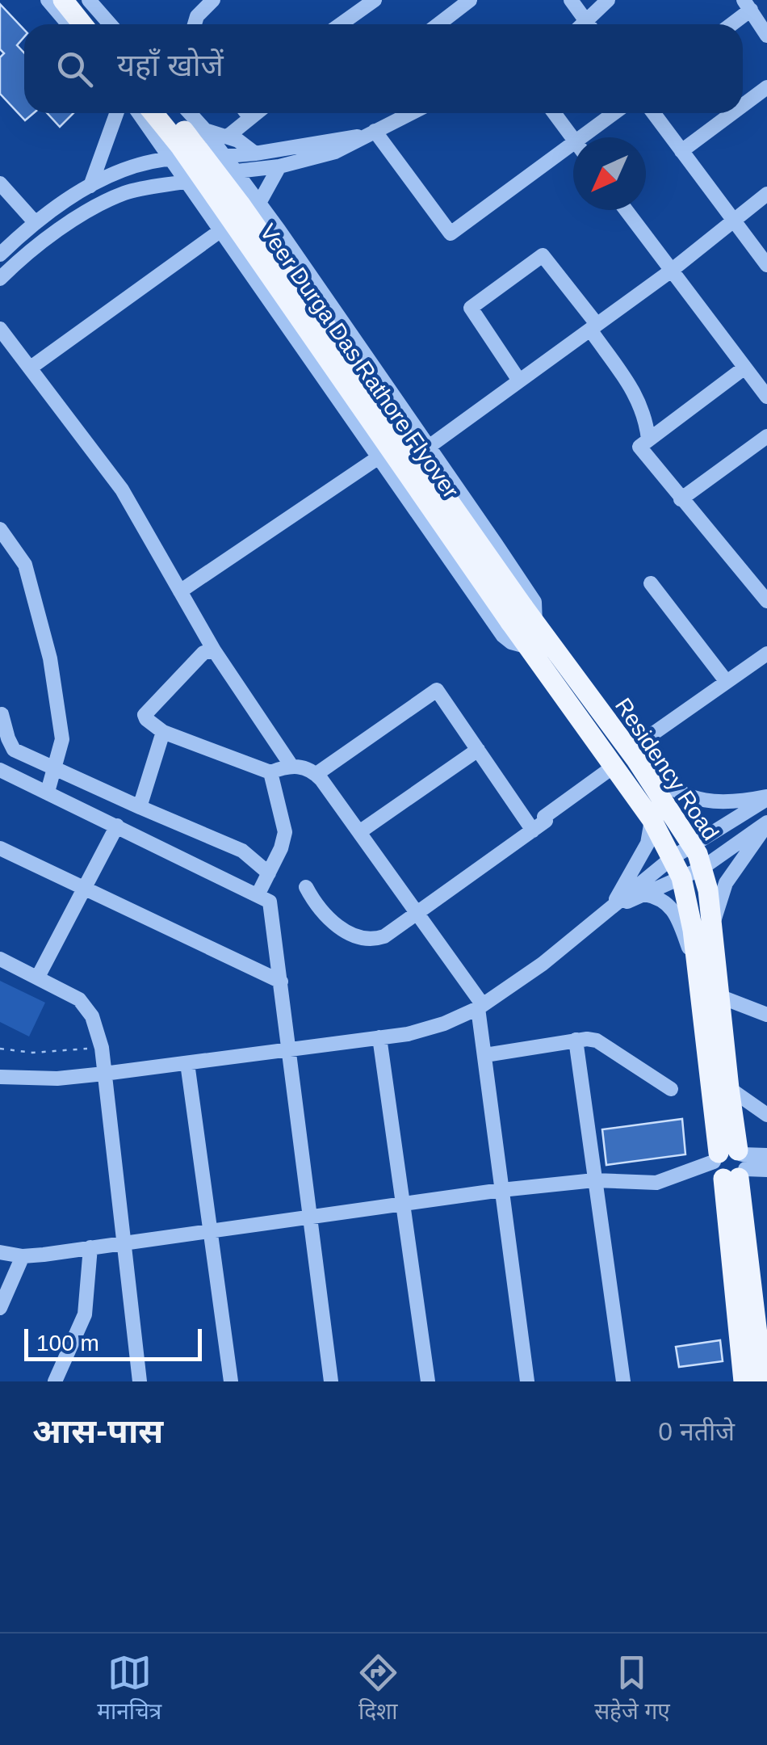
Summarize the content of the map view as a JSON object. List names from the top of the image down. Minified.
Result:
{"streets":{"main road":["Veer Durga Das Rathore Flyover","Residency Road"]},"crossings":[["Veer Durga Das Rathore Flyover","Residency Road"]],"scale_bar":"100 m","north":"bottom left","page":{"search":"यहाँ खोजें","scale":"100 m","heading":["आस-पास","0 नतीजे"],"nav":["मानचित्र","दिशा","सहेजे गए"]}}
